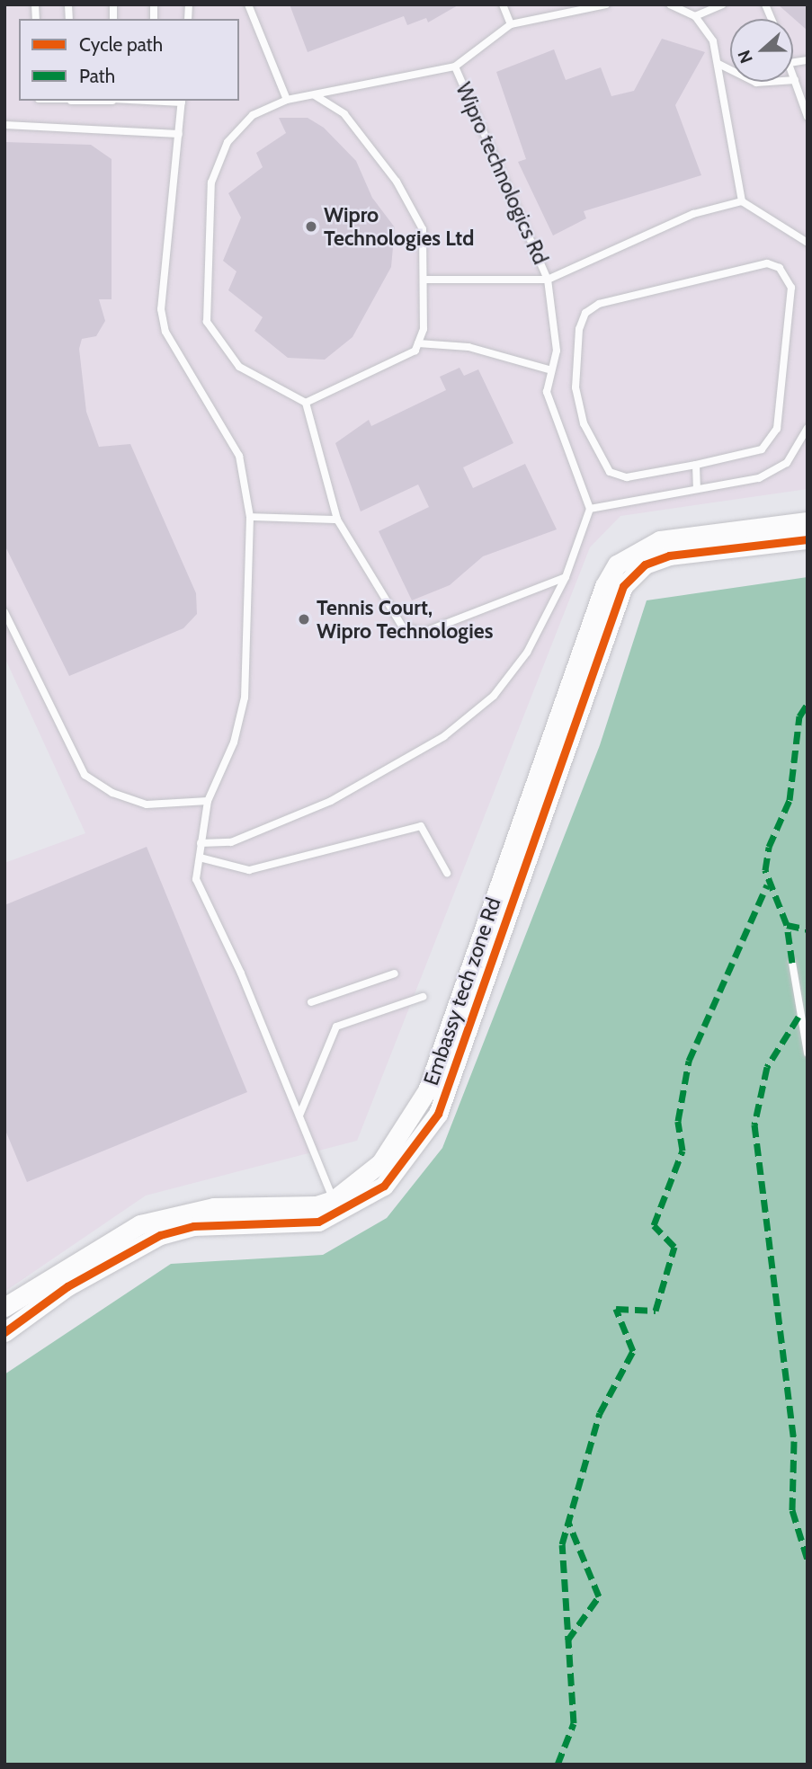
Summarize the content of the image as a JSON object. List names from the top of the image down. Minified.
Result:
{"streets":{"street":["Embassy tech zone Rd"],"lane":["Wipro technologics Rd"]},"places":["Wipro Technologies Ltd","Tennis Court, Wipro Technologies"],"legend":["Cycle path","Path"],"north":"left"}
